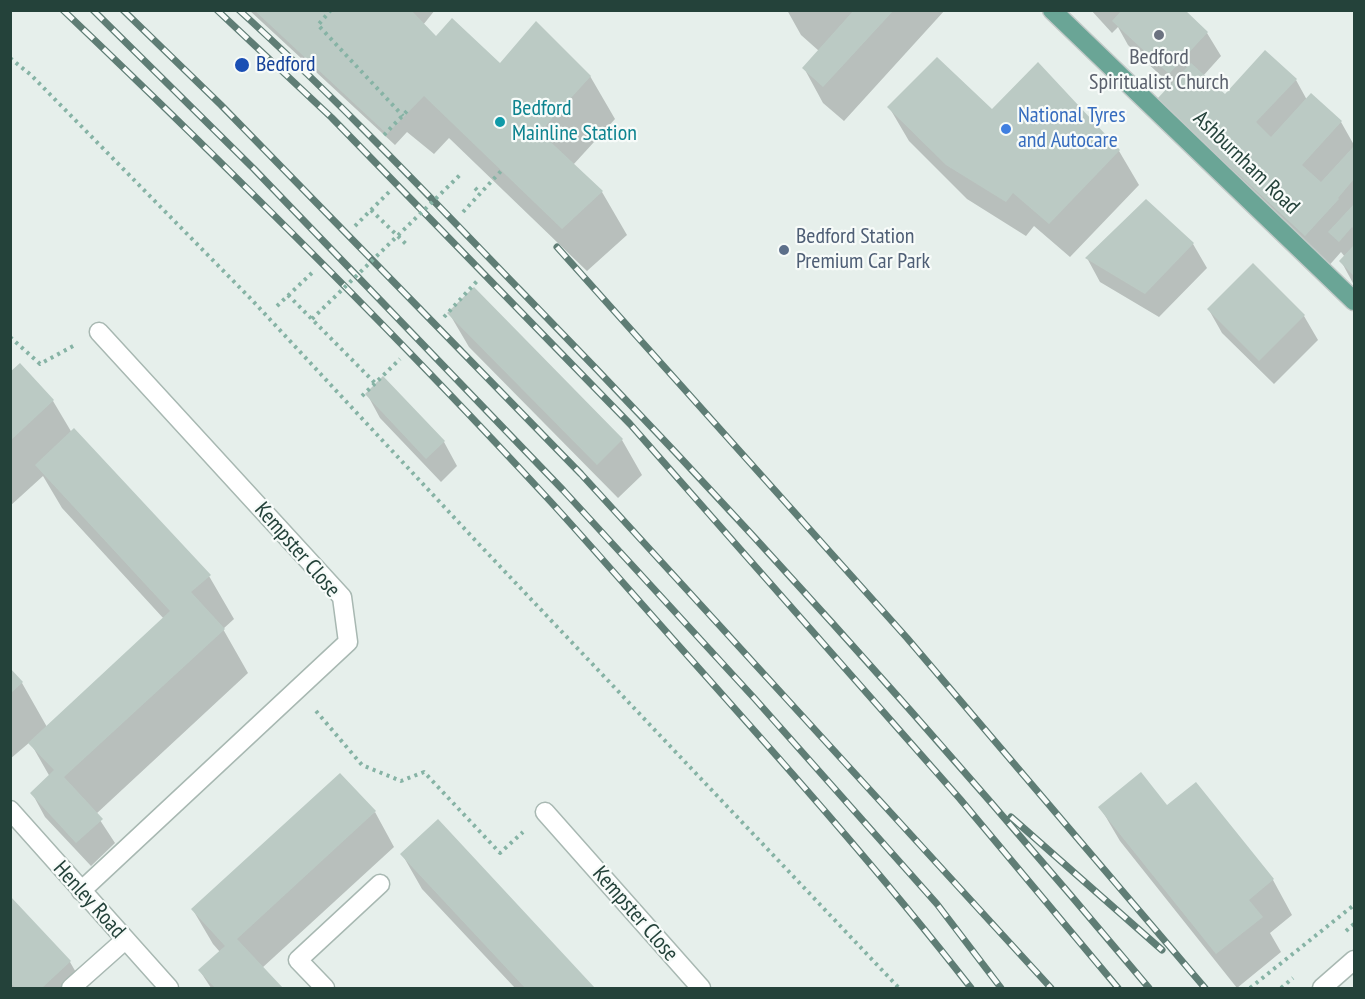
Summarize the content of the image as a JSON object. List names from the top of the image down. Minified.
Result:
{"streets":{"main road":["Ashburnham Road"],"street":["Kempster Close","Henley Road"]},"crossings":[["Kempster Close","Henley Road"]],"places":["Bedford Spiritualist Church","Bedford","Bedford Mainline Station","National Tyres and Autocare","Bedford Station Premium Car Park"]}
